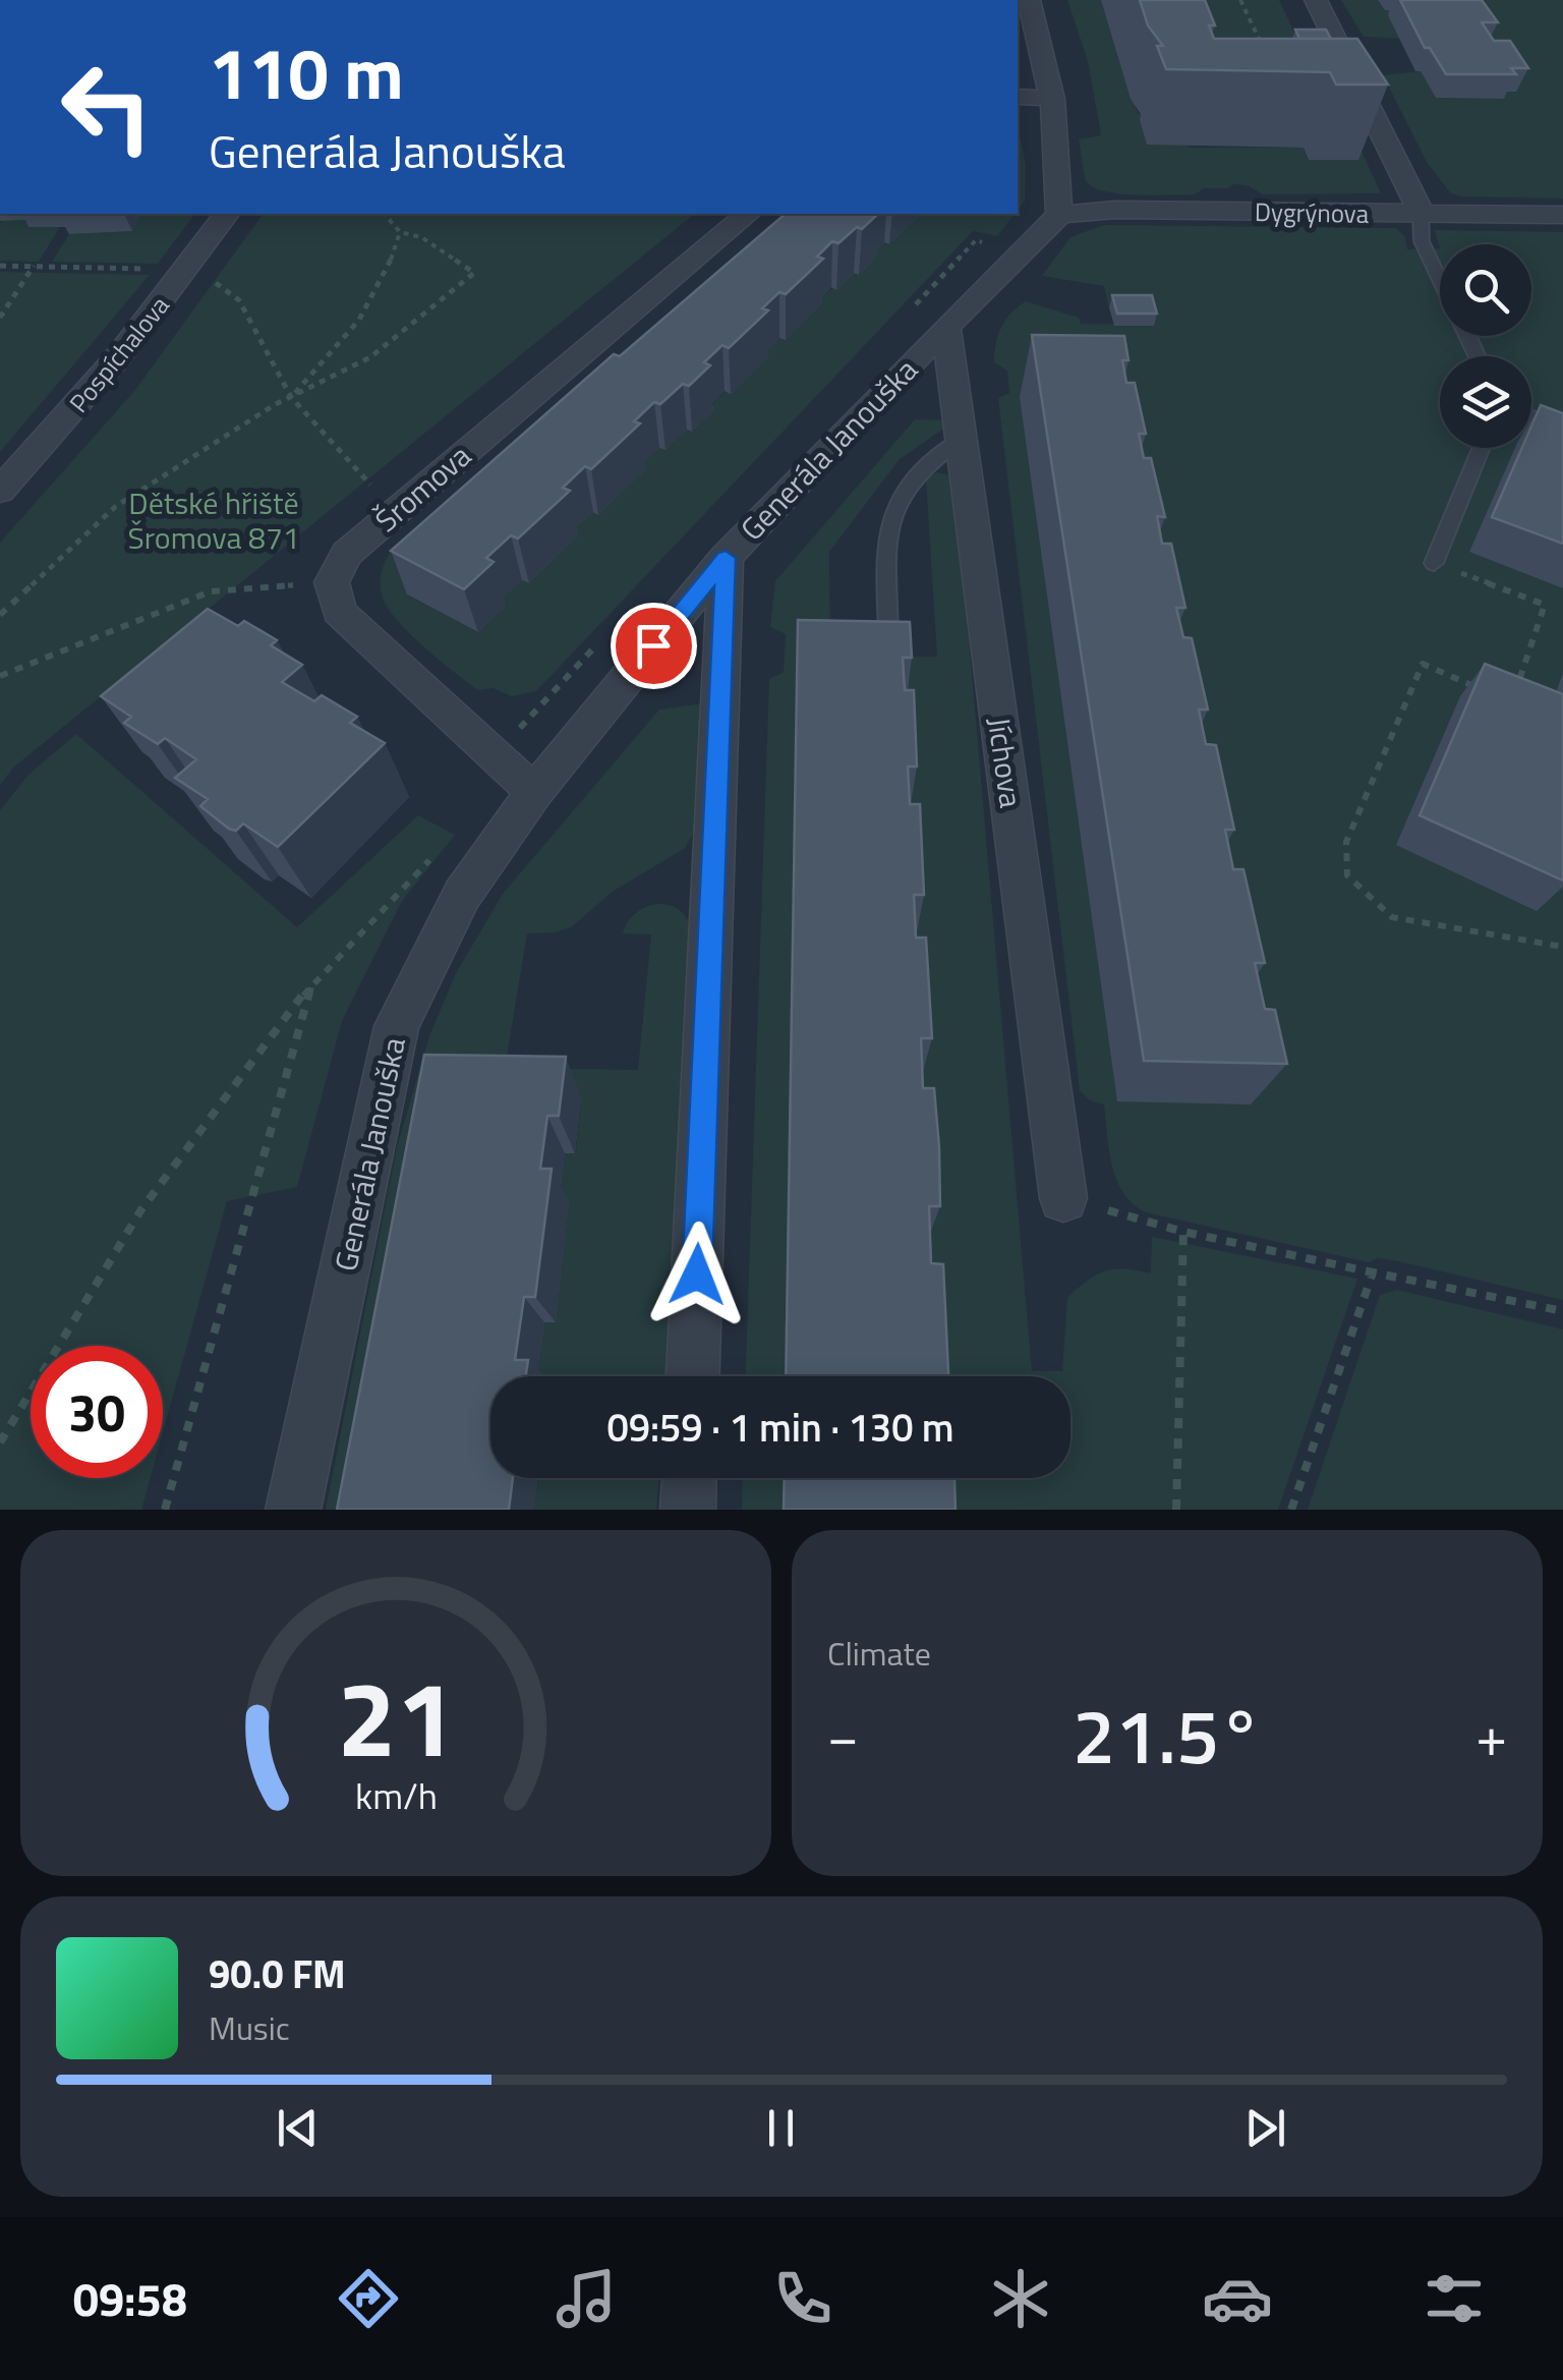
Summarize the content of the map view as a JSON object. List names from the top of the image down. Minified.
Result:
{"streets":{"street":["Dygrýnova","Pospíchalova","Generála Janouška","Šromova","Jíchova"]},"crossings":[["Dygrýnova","Generála Janouška"],["Generála Janouška","Jíchova"]],"parks":["Dětské hřiště Šromova 871"],"page":{"turn":["110 m","Generála Janouška"],"limit":"30","trip":"09:59 · 1 min · 130 m","tile":"Climate","heat":["−","21.5°","+"],"song":["90.0 FM","Music"],"tabs":"09:58","gauge":["21","km/h"]}}
